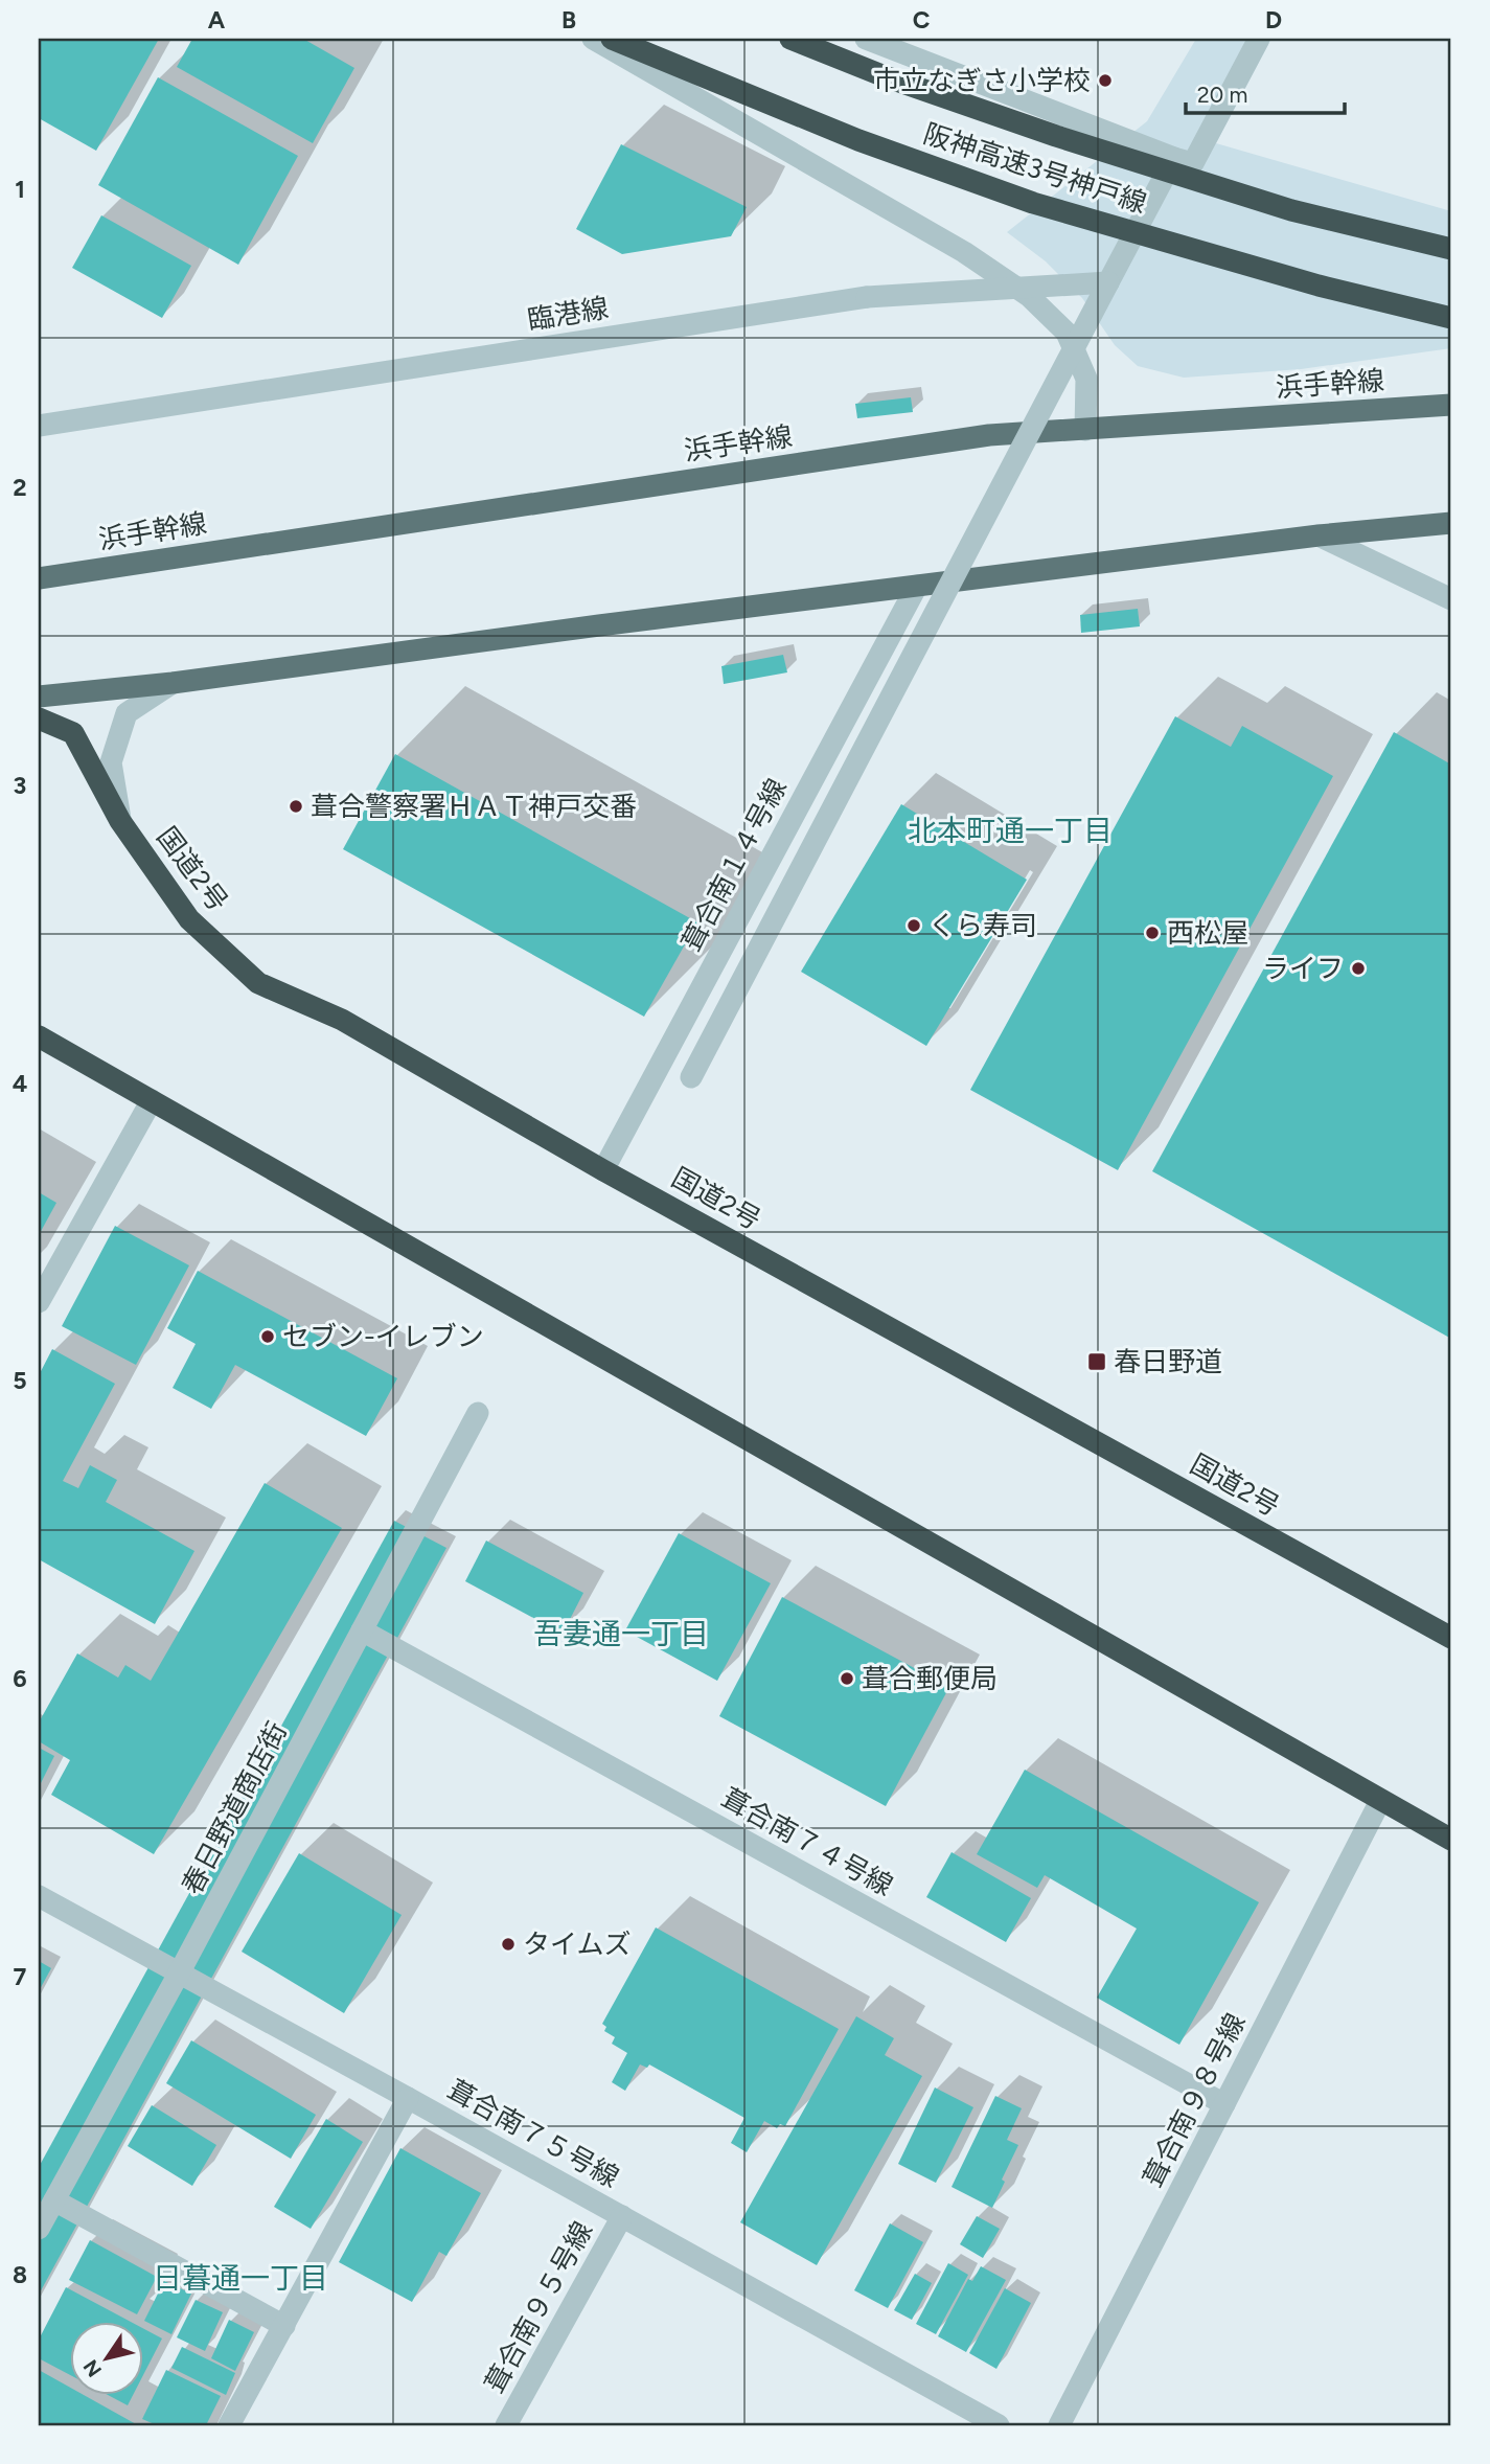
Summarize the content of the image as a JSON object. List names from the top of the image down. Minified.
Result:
{"streets":{"highway":["阪神高速3号神戸線","国道2号"],"main road":["浜手幹線"],"street":["臨港線","葺合南１４号線","春日野道商店街","葺合南７４号線","葺合南９８号線","葺合南７５号線","葺合南９５号線"]},"crossings":[["葺合南１４号線","国道2号"],["春日野道商店街","葺合南７４号線"],["春日野道商店街","葺合南７５号線"],["葺合南７４号線","葺合南９８号線"],["葺合南７５号線","葺合南９５号線"]],"districts":["北本町通一丁目","吾妻通一丁目","日暮通一丁目"],"places":{"other":["市立なぎさ小学校","葺合警察署ＨＡＴ神戸交番","くら寿司","西松屋","ライフ","セブン-イレブン","葺合郵便局","タイムズ"],"transit":["春日野道"]},"scale_bar":"20 m","north":"bottom left","grid":{"columns":["A","B","C","D"],"rows":["1","2","3","4","5","6","7","8"]}}
